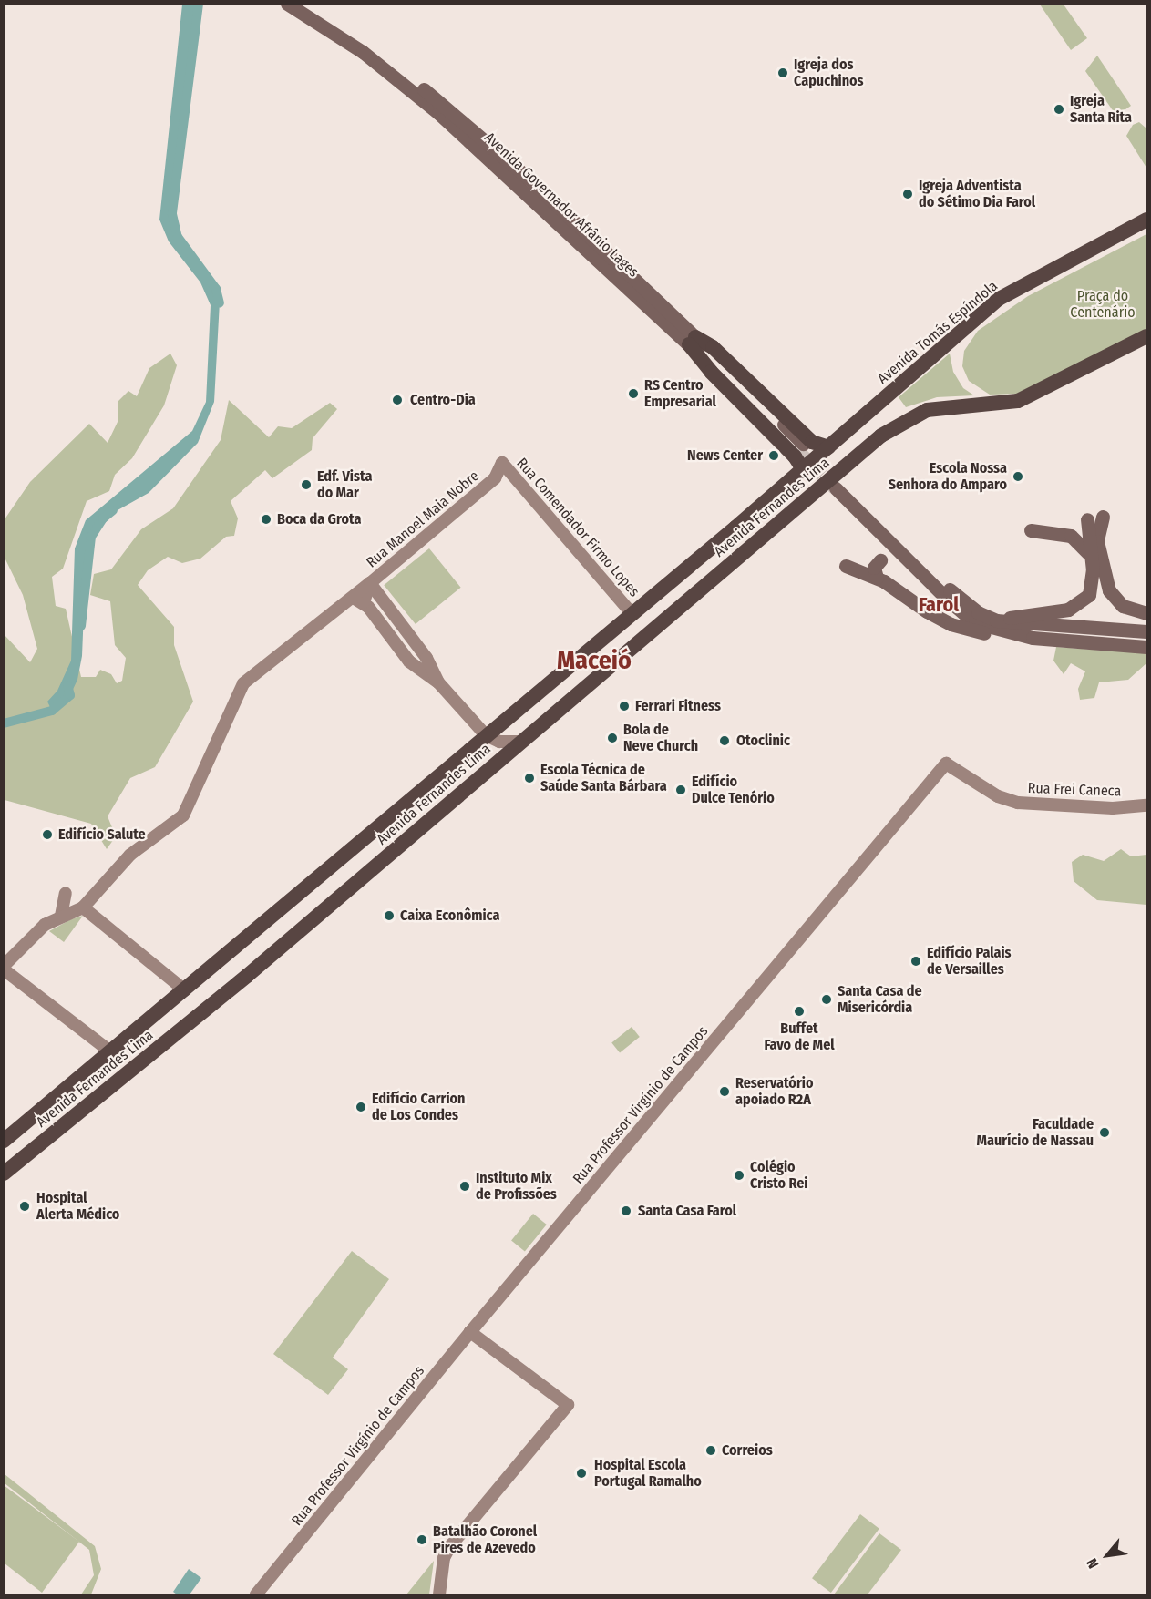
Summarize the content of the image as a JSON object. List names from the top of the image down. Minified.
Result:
{"streets":{"highway":["Avenida Tomás Espíndola","Avenida Fernandes Lima"],"main road":["Avenida Governador Afrânio Lages"],"street":["Rua Manoel Maia Nobre","Rua Comendador Firmo Lopes","Rua Frei Caneca","Rua Professor Virgínio de Campos"]},"crossings":[["Avenida Tomás Espíndola","Avenida Fernandes Lima"],["Avenida Fernandes Lima","Rua Comendador Firmo Lopes"],["Rua Manoel Maia Nobre","Rua Comendador Firmo Lopes"],["Rua Frei Caneca","Rua Professor Virgínio de Campos"]],"districts":["Farol","Maceió"],"parks":["Praça do Centenário"],"places":["Igreja dos Capuchinos","Igreja Santa Rita","Igreja Adventista do Sétimo Dia Farol","RS Centro Empresarial","Centro-Dia","News Center","Escola Nossa Senhora do Amparo","Edf. Vista do Mar","Boca da Grota","Ferrari Fitness","Bola de Neve Church","Otoclinic","Escola Técnica de Saúde Santa Bárbara","Edifício Dulce Tenório","Edifício Salute","Caixa Econômica","Edifício Palais de Versailles","Santa Casa de Misericórdia","Buffet Favo de Mel","Reservatório apoiado R2A","Edifício Carrion de Los Condes","Faculdade Maurício de Nassau","Colégio Cristo Rei","Instituto Mix de Profissões","Hospital Alerta Médico","Santa Casa Farol","Correios","Hospital Escola Portugal Ramalho","Batalhão Coronel Pires de Azevedo"],"north":"bottom left"}
